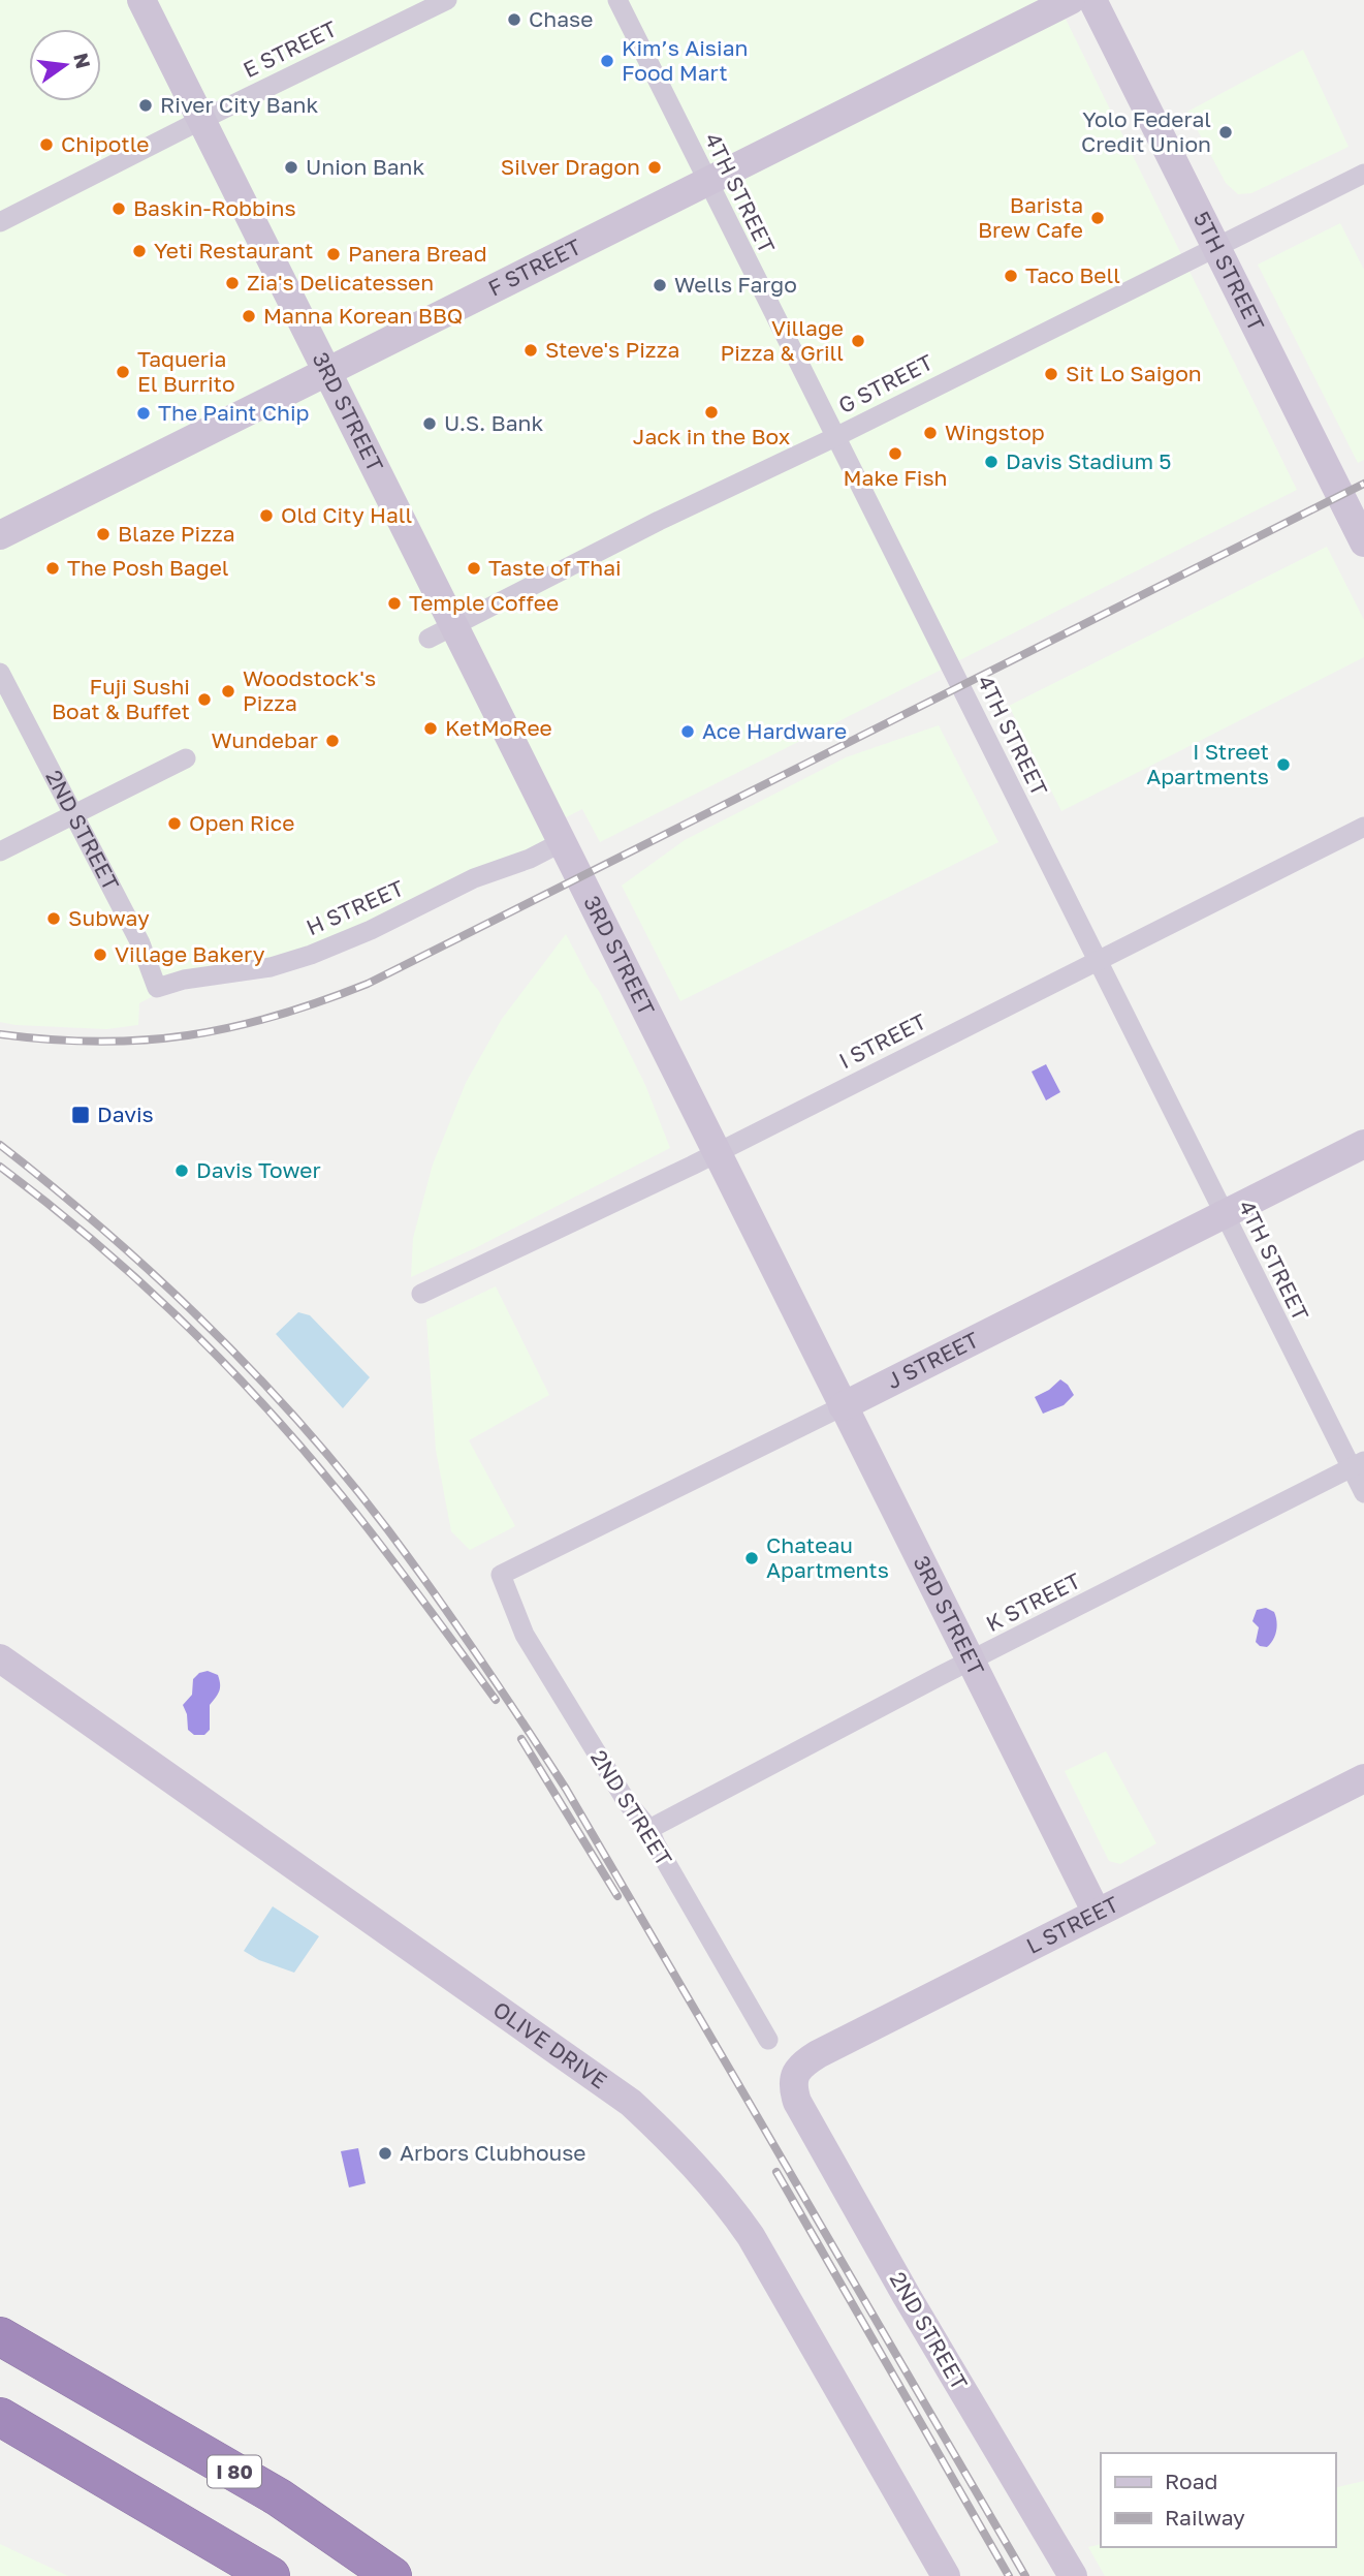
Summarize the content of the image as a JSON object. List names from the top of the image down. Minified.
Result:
{"streets":{"highway":["I 80"],"street":["E STREET","4TH STREET","F STREET","5TH STREET","G STREET","3RD STREET","2ND STREET","H STREET","I STREET","J STREET","K STREET","L STREET","OLIVE DRIVE"]},"crossings":[["E STREET","3RD STREET"],["4TH STREET","F STREET"],["4TH STREET","G STREET"],["4TH STREET","I STREET"],["4TH STREET","J STREET"],["4TH STREET","K STREET"],["F STREET","3RD STREET"],["5TH STREET","G STREET"],["G STREET","3RD STREET"],["3RD STREET","H STREET"],["3RD STREET","I STREET"],["3RD STREET","J STREET"],["3RD STREET","K STREET"],["3RD STREET","L STREET"],["2ND STREET","H STREET"],["2ND STREET","J STREET"],["2ND STREET","K STREET"],["2ND STREET","L STREET"]],"places":{"other":["Chase","Kim’s Aisian Food Mart","River City Bank","Yolo Federal Credit Union","Chipotle","Union Bank","Silver Dragon","Baskin-Robbins","Barista Brew Cafe","Yeti Restaurant","Panera Bread","Taco Bell","Zia's Delicatessen","Wells Fargo","Manna Korean BBQ","Village Pizza & Grill","Steve's Pizza","Taqueria El Burrito","Sit Lo Saigon","Jack in the Box","The Paint Chip","U.S. Bank","Wingstop","Make Fish","Davis Stadium 5","Old City Hall","Blaze Pizza","The Posh Bagel","Taste of Thai","Temple Coffee","Woodstock's Pizza","Fuji Sushi Boat & Buffet","KetMoRee","Ace Hardware","Wundebar","I Street Apartments","Open Rice","Subway","Village Bakery","Davis Tower","Chateau Apartments","Arbors Clubhouse"],"transit":["Davis"]},"legend":["Road","Railway"],"north":"right"}
